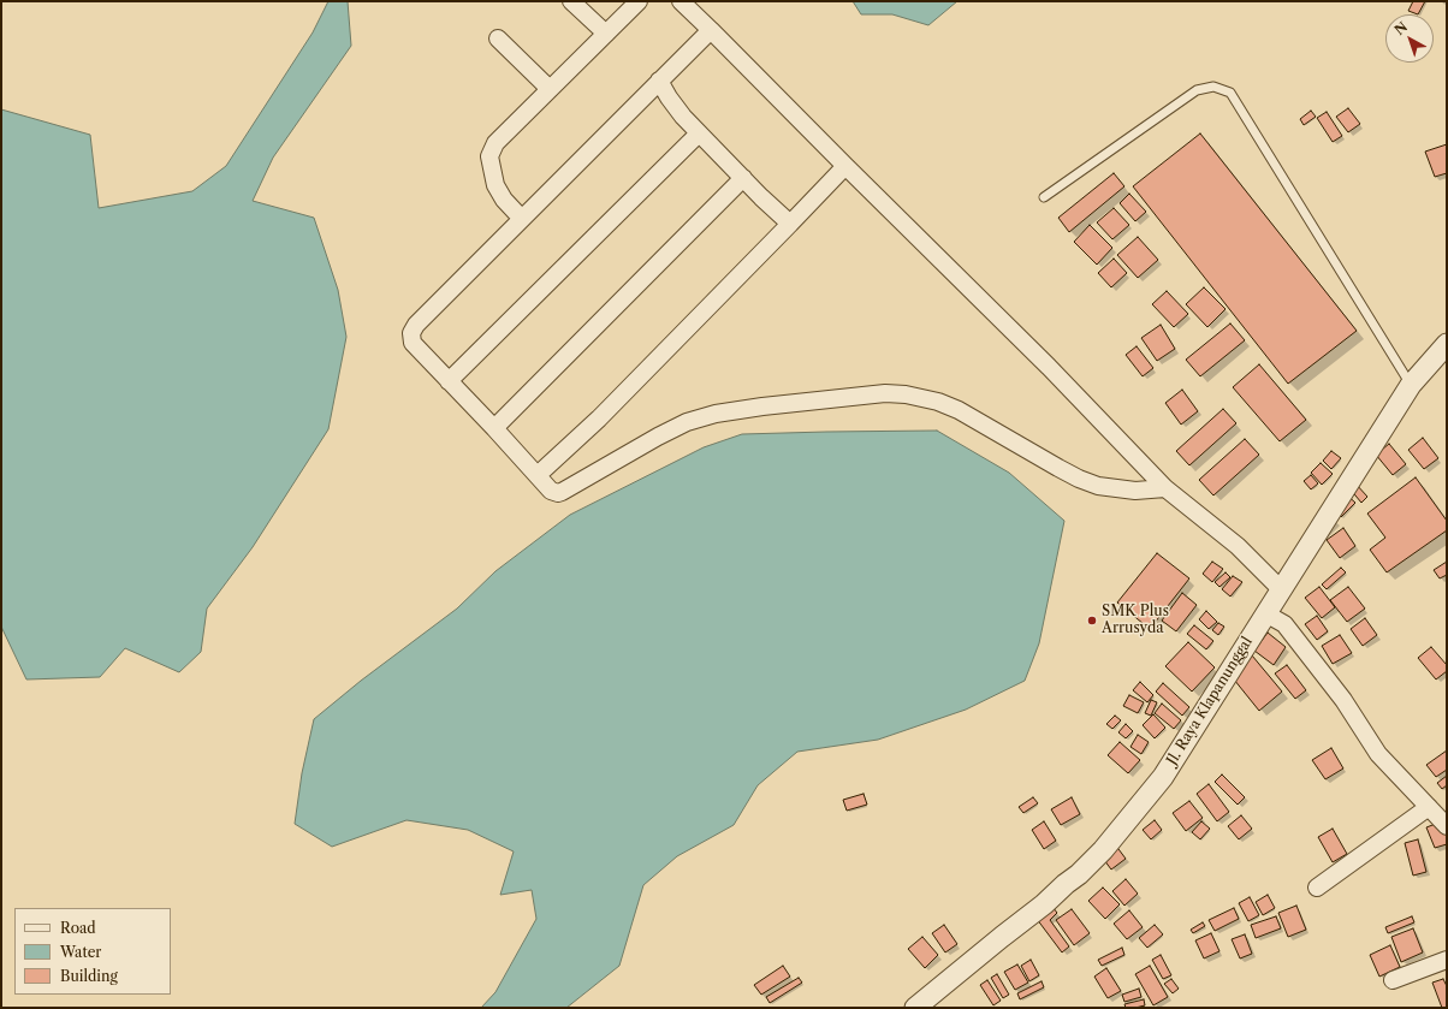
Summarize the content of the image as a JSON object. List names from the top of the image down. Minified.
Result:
{"streets":{"street":["Jl. Raya Klapanunggal"]},"places":["SMK Plus Arrusyda"],"legend":["Road","Water","Building"],"north":"top left"}
